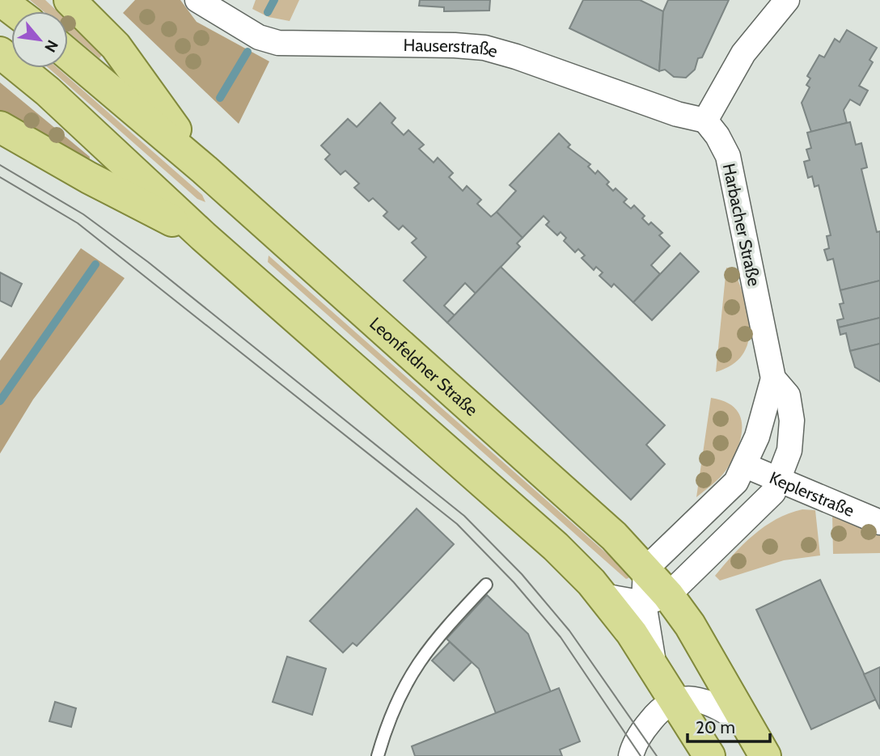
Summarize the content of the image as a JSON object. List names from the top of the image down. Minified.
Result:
{"streets":{"main road":["Leonfeldner Straße"],"street":["Hauserstraße","Harbacher Straße","Keplerstraße"]},"crossings":[["Hauserstraße","Harbacher Straße"],["Harbacher Straße","Leonfeldner Straße"],["Harbacher Straße","Keplerstraße"]],"scale_bar":"20 m","north":"bottom right"}
